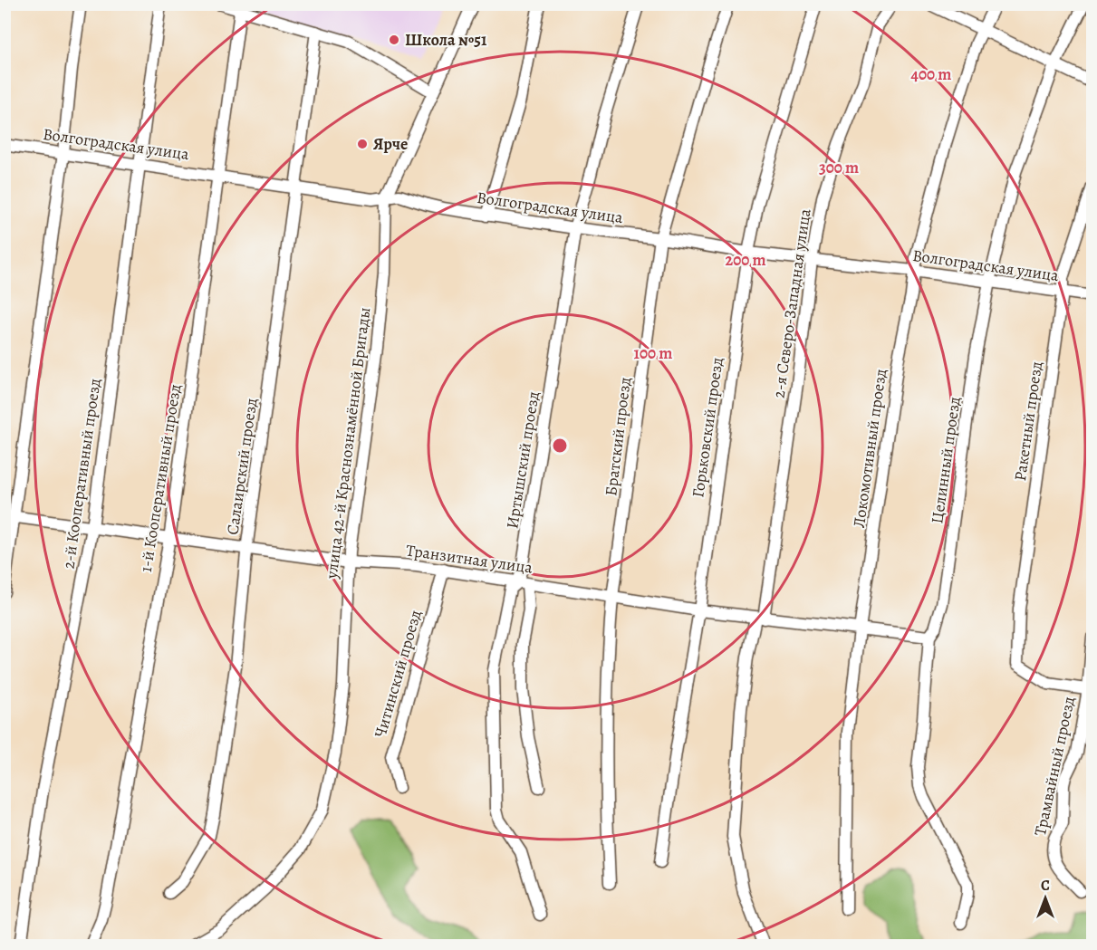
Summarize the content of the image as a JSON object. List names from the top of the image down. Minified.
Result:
{"streets":{"street":["Волгоградская улица","2-я Северо-Западная улица","Ракетный проезд","Горьковский проезд","Братский проезд","улица 42-й Краснознамённой Бригады","Локомотивный проезд","Иртышский проезд","Целинный проезд","Салаирский проезд","2-й Кооперативный проезд","1-й Кооперативный проезд","Транзитная улица","Читинский проезд","Трамвайный проезд"]},"crossings":[["Волгоградская улица","2-я Северо-Западная улица"],["Волгоградская улица","Ракетный проезд"],["Волгоградская улица","Горьковский проезд"],["Волгоградская улица","Братский проезд"],["Волгоградская улица","улица 42-й Краснознамённой Бригады"],["Волгоградская улица","Локомотивный проезд"],["Волгоградская улица","Иртышский проезд"],["Волгоградская улица","Целинный проезд"],["Волгоградская улица","Салаирский проезд"],["Волгоградская улица","2-й Кооперативный проезд"],["Волгоградская улица","1-й Кооперативный проезд"],["2-я Северо-Западная улица","Транзитная улица"],["Ракетный проезд","Трамвайный проезд"],["Горьковский проезд","Транзитная улица"],["Братский проезд","Транзитная улица"],["улица 42-й Краснознамённой Бригады","Транзитная улица"],["Локомотивный проезд","Транзитная улица"],["Иртышский проезд","Транзитная улица"],["Целинный проезд","Транзитная улица"],["Салаирский проезд","Транзитная улица"],["2-й Кооперативный проезд","Транзитная улица"],["1-й Кооперативный проезд","Транзитная улица"],["Транзитная улица","Читинский проезд"]],"places":["Школа №51","Ярче"],"north":"top","rings":["400 m","300 m","200 m","100 m"]}
